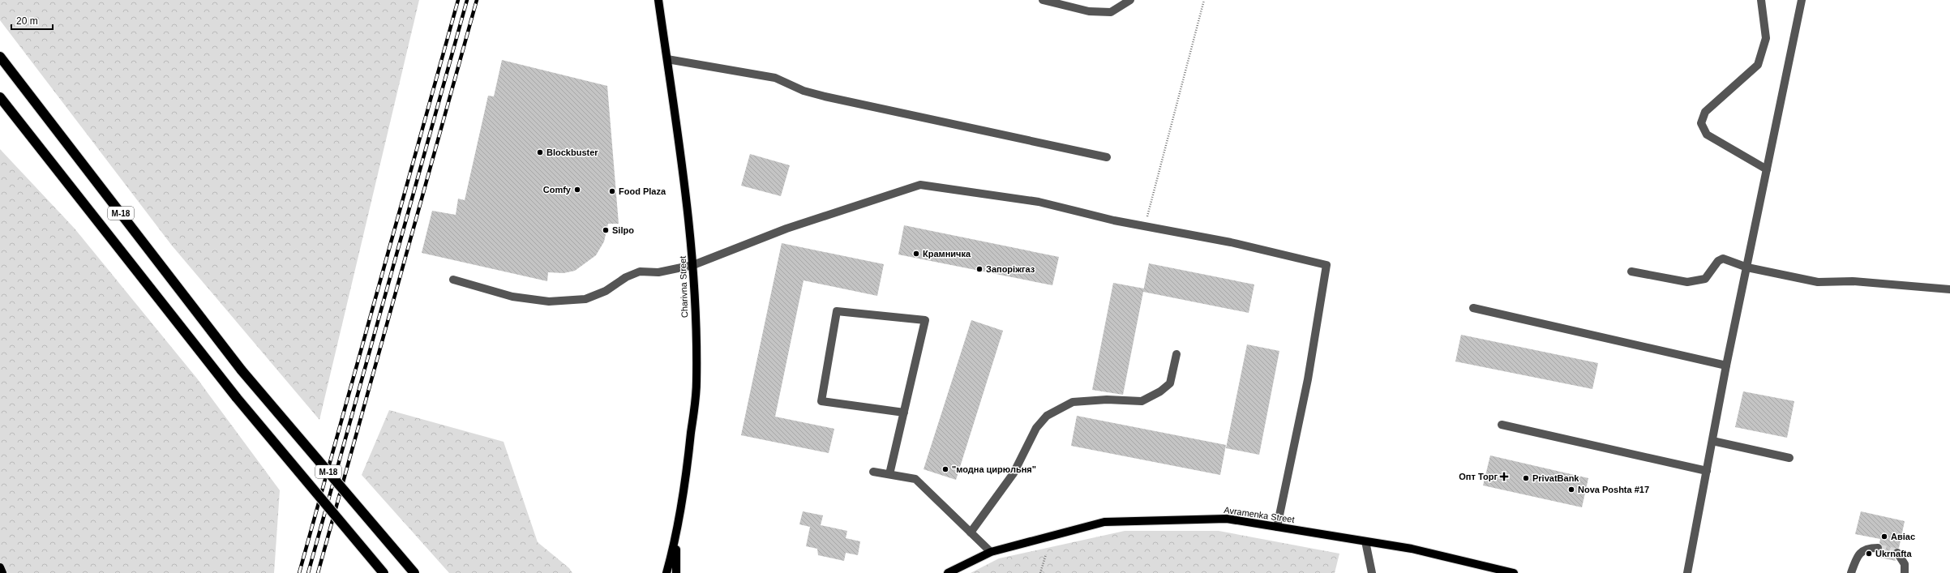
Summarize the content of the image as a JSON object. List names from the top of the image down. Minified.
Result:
{"streets":{"highway":["М-18"],"main road":["Charivna Street","Avramenka Street"]},"places":{"other":["Blockbuster","Comfy","Food Plaza","Silpo","Крамничка","Запоріжгаз","\"модна цирюльня\"","PrivatBank","Nova Poshta #17","Авіас","Ukrnafta"],"health":["Опт Торг"]},"scale_bar":"20 m"}
